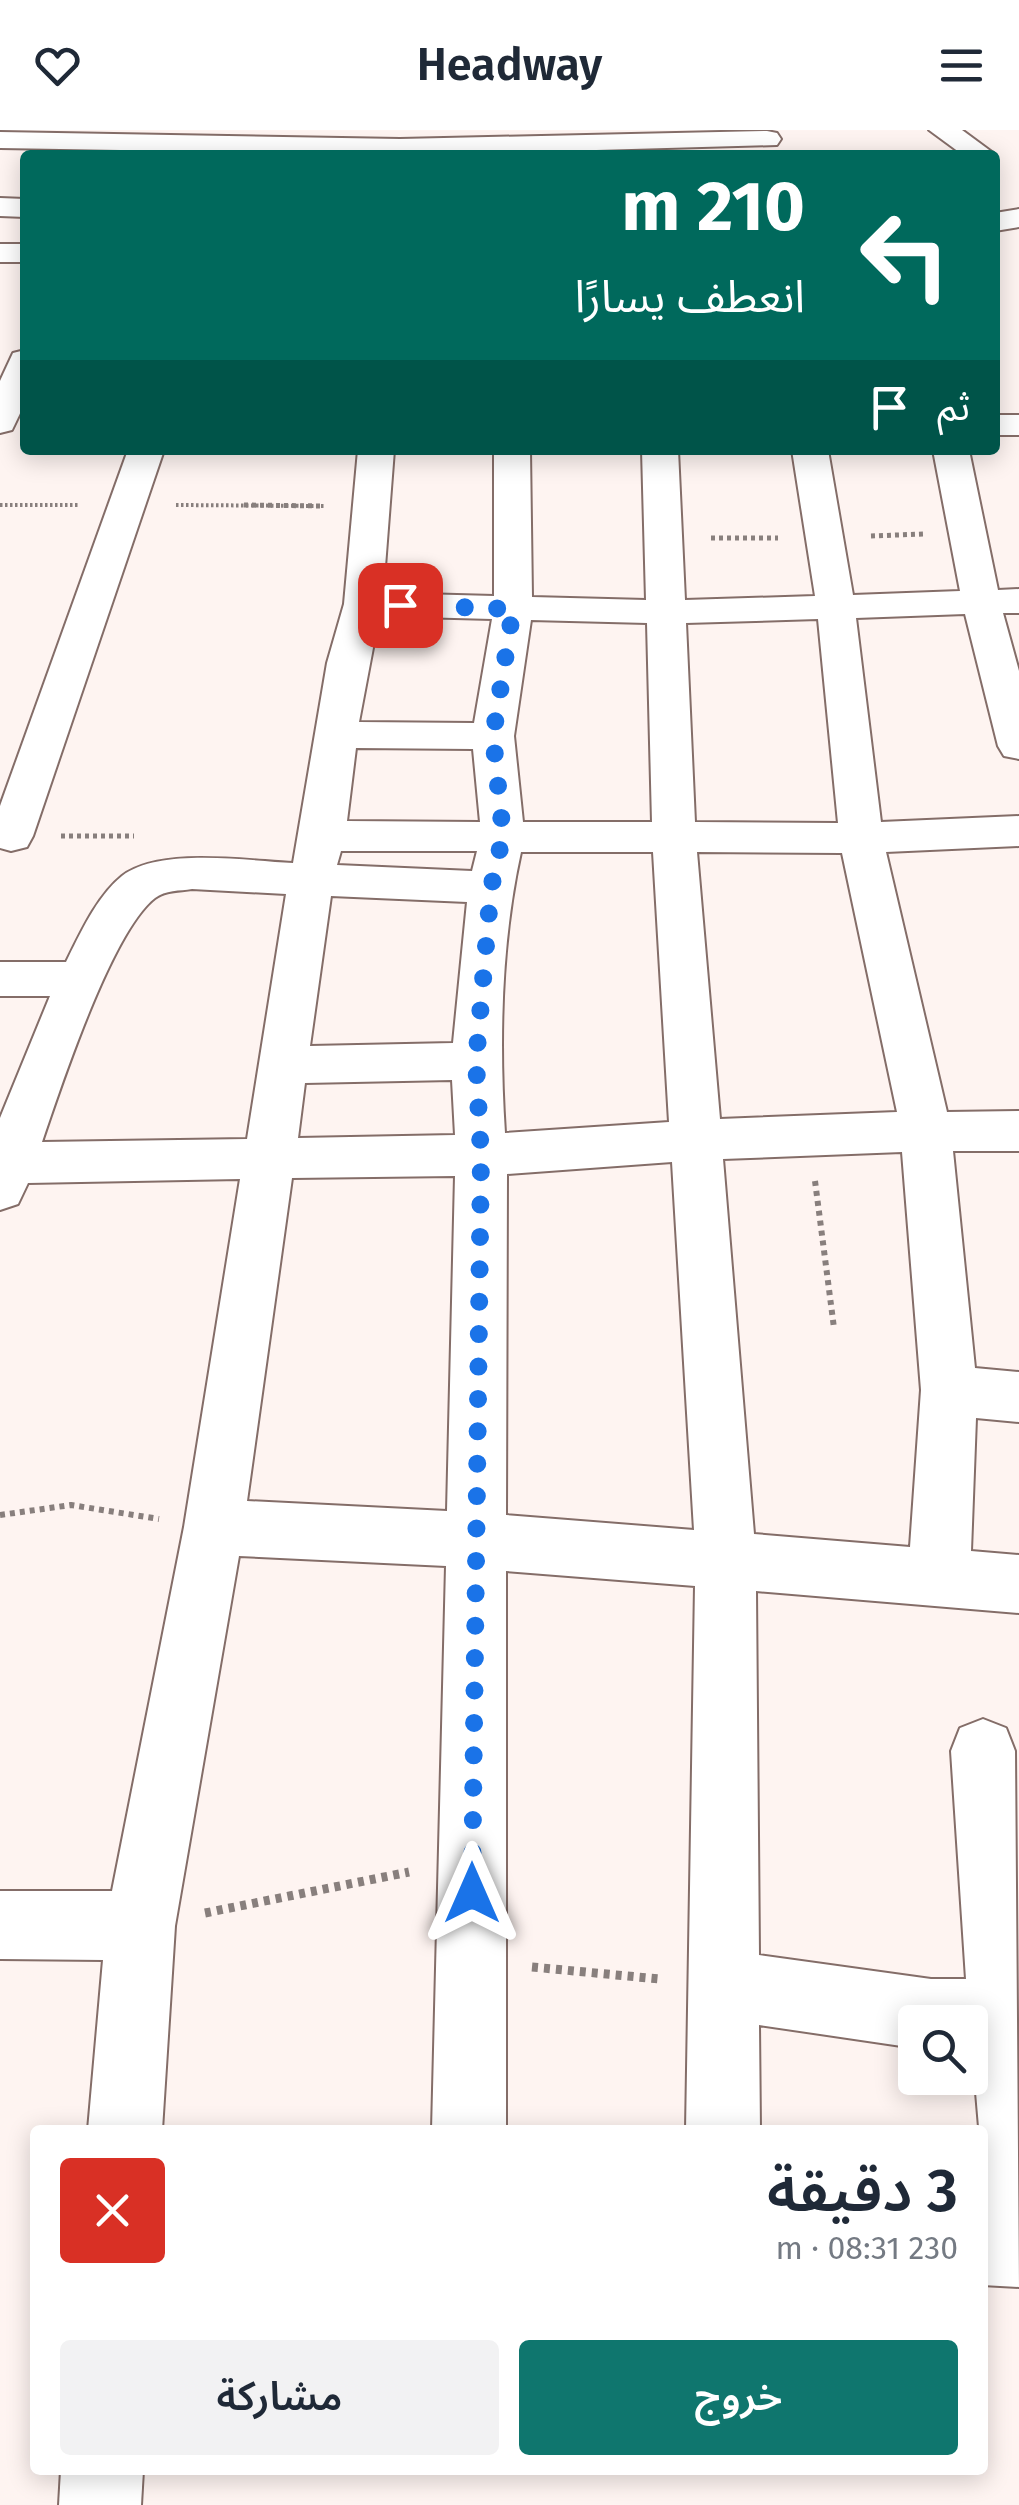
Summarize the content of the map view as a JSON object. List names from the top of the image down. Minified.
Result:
{"page":{"header":"Headway","turn":["210 m","انعطف يسارًا"],"then":"ثم","heading":["3 دقيقة","230 m · 08:31"],"buttons":["خروج","مشاركة"]}}
